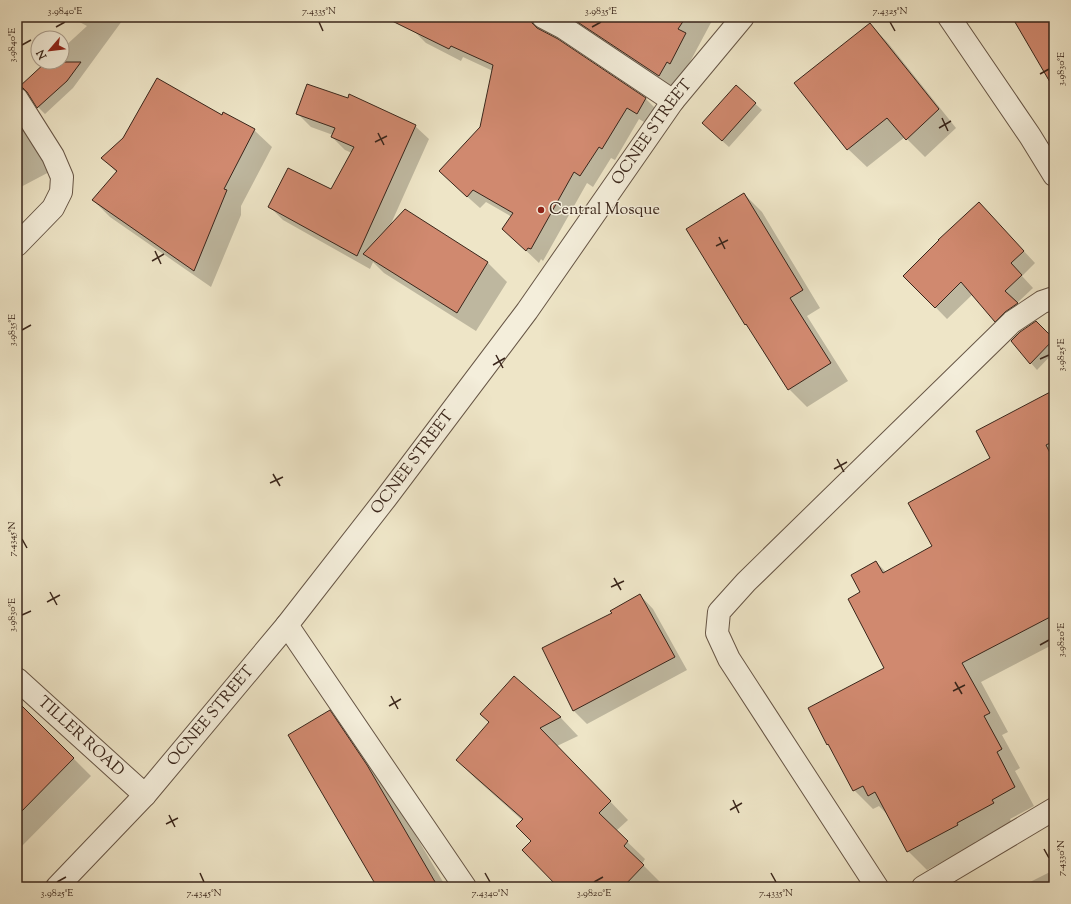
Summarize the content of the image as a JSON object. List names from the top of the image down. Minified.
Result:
{"streets":{"street":["OCNEE STREET","TILLER ROAD"]},"crossings":[["OCNEE STREET","TILLER ROAD"]],"places":["Central Mosque"],"north":"bottom left","coordinates":["3.9840°E","7.4335°N","3.9835°E","7.4325°N","3.9830°E","3.9825°E","7.4345°N","3.9820°E","7.4330°N","7.4340°N"]}
